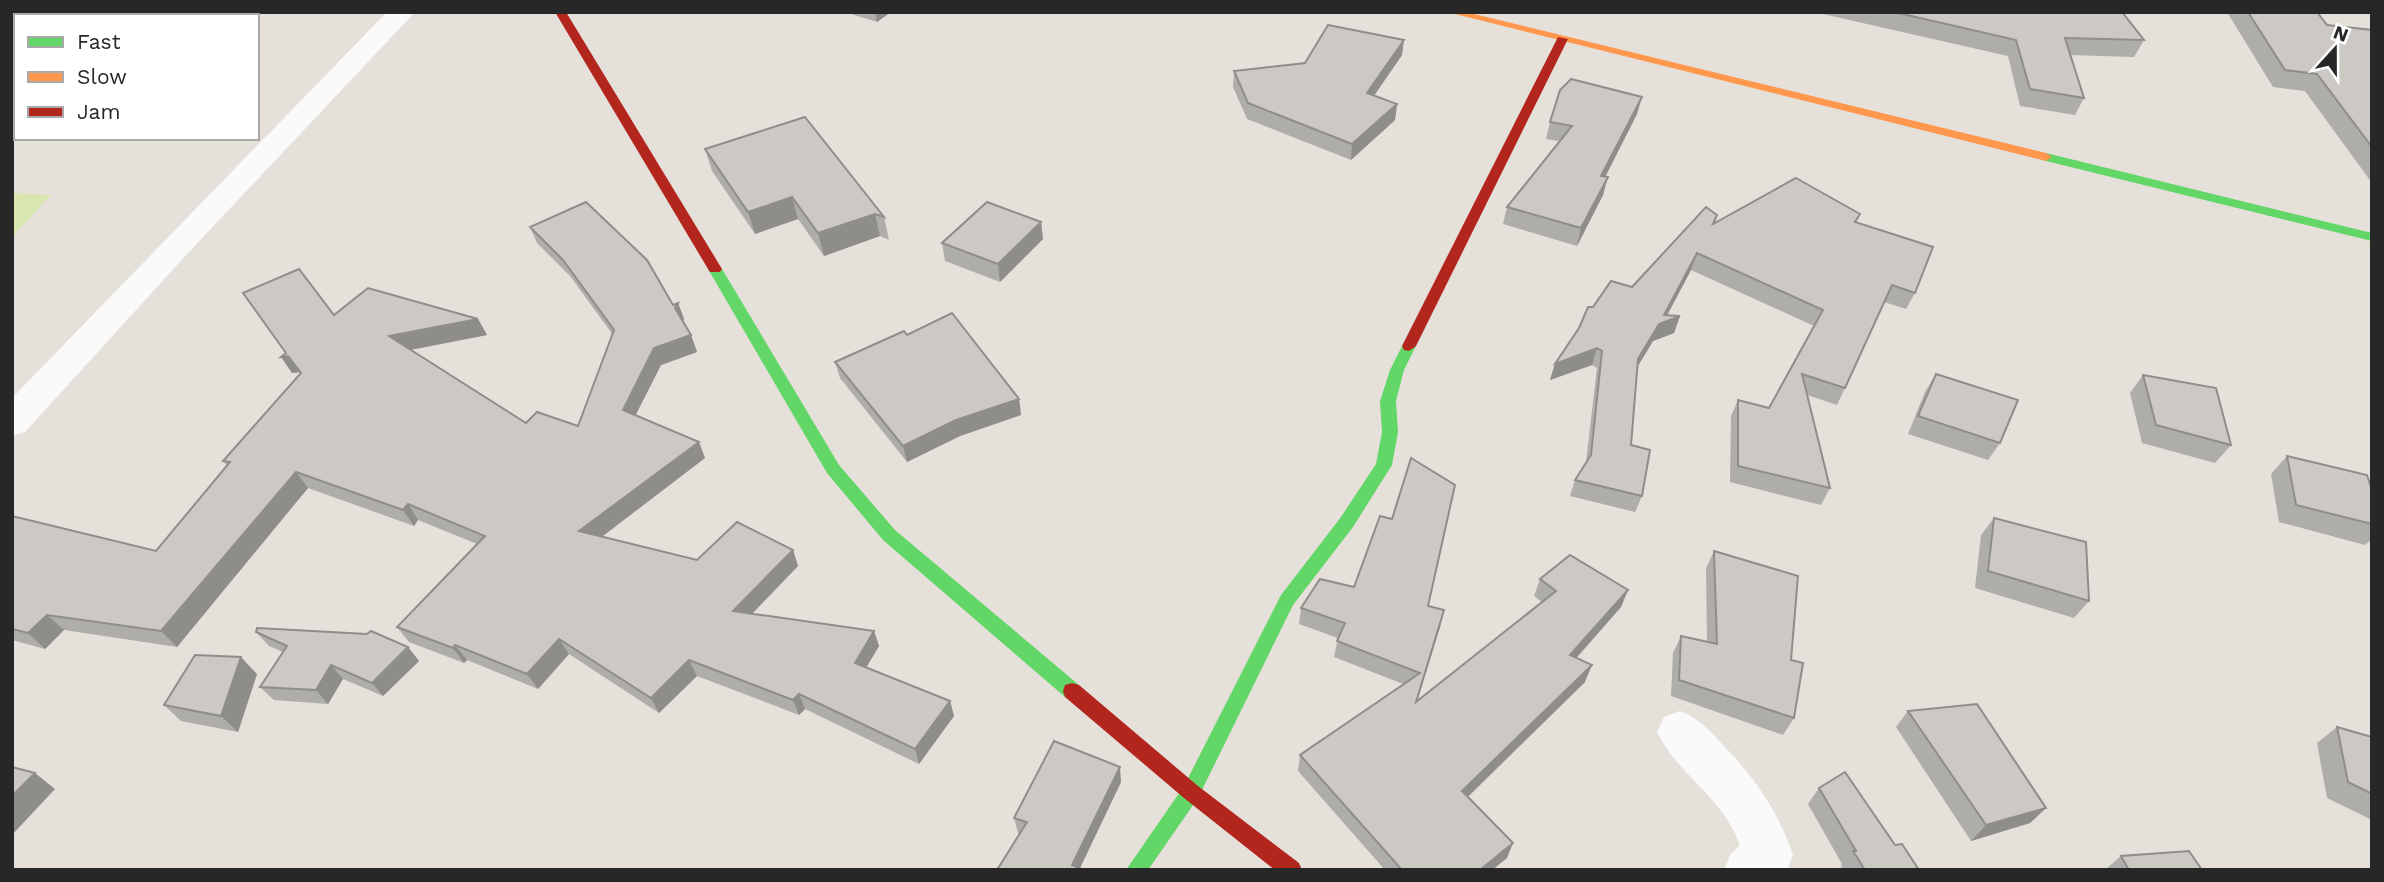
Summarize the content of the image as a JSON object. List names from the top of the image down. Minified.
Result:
{"legend":["Fast","Slow","Jam"],"north":"top"}
